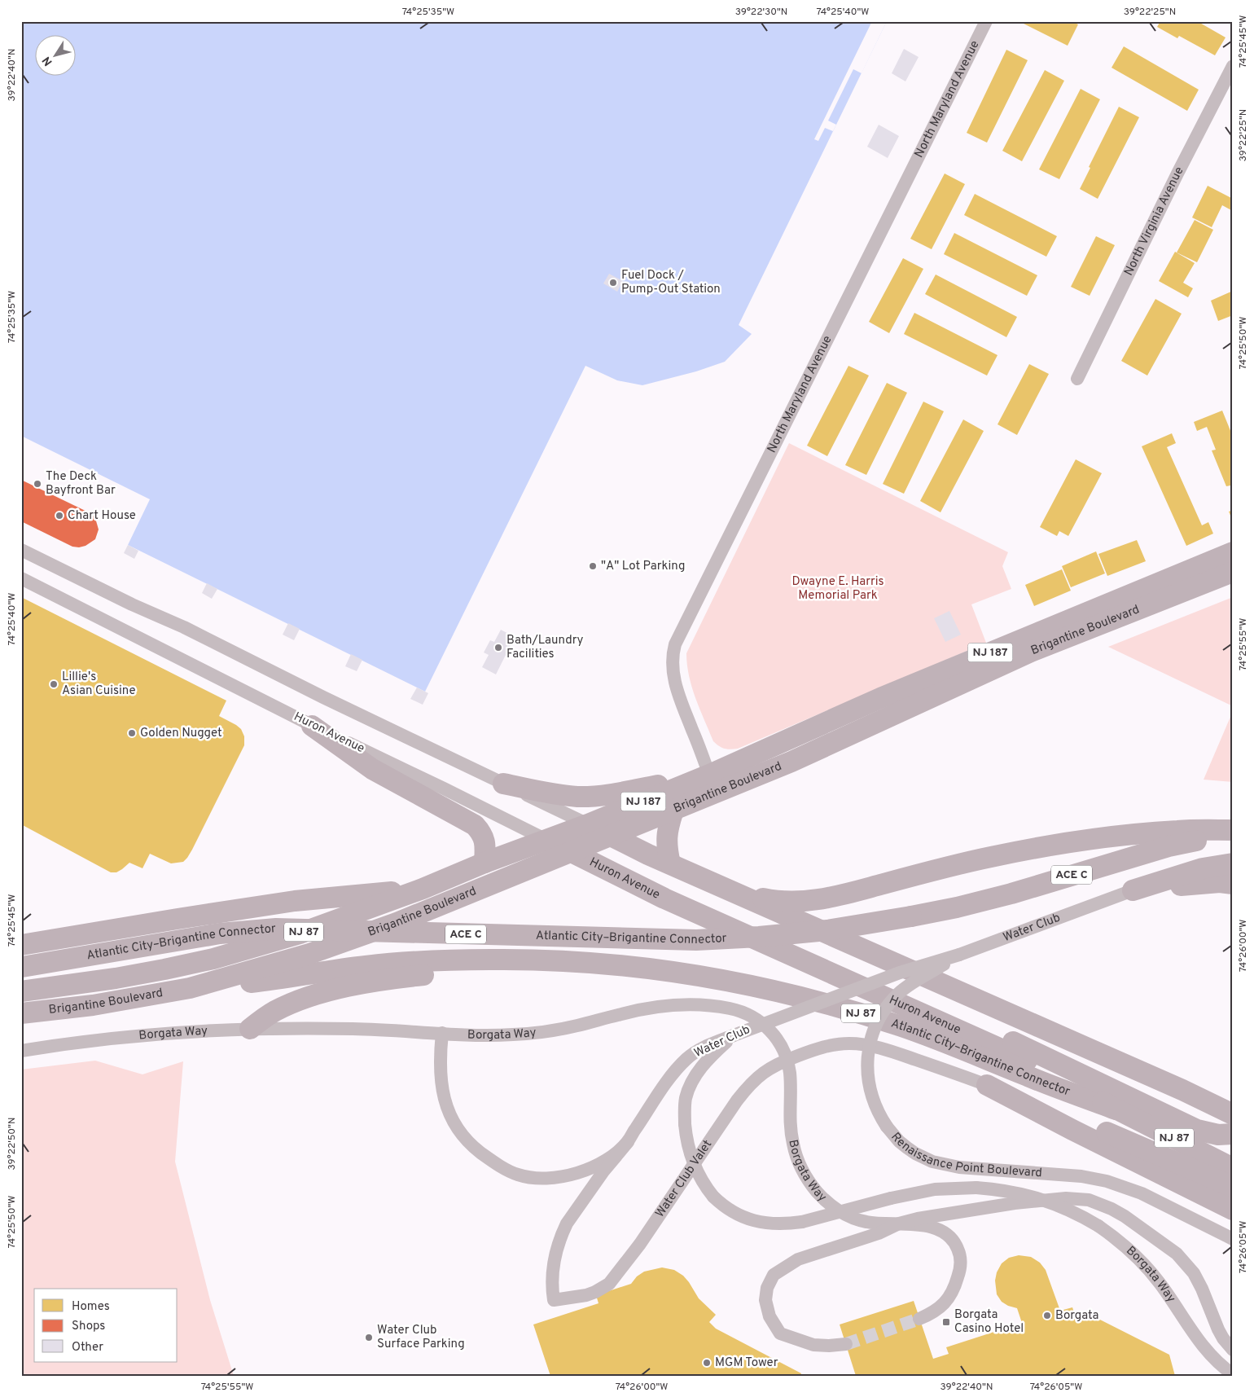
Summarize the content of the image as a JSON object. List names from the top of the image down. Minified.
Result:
{"streets":{"main road":["Brigantine Boulevard","NJ 187","Huron Avenue","ACE C","NJ 87","Atlantic City–Brigantine Connector"],"street":["North Maryland Avenue","North Virginia Avenue","Water Club","Borgata Way","Renaissance Point Boulevard","Water Club Valet"]},"crossings":[["North Maryland Avenue","Brigantine Boulevard"],["Brigantine Boulevard","Huron Avenue"],["Brigantine Boulevard","Atlantic City–Brigantine Connector"],["Huron Avenue","Atlantic City–Brigantine Connector"],["Water Club","Borgata Way"],["Water Club","Renaissance Point Boulevard"],["Water Club","Water Club Valet"],["Borgata Way","Water Club Valet"]],"parks":["Dwayne E. Harris Memorial Park"],"places":{"other":["Fuel Dock / Pump-Out Station","The Deck Bayfront Bar","Chart House","\"A\" Lot Parking","Bath/Laundry Facilities","Lillie's Asian Cuisine","Golden Nugget","Borgata","Water Club Surface Parking","MGM Tower"],"transit":["Borgata Casino Hotel"]},"legend":["Homes","Shops","Other"],"north":"bottom left","coordinates":["74°25'35\"W","39°22'30\"N","74°25'40\"W","39°22'25\"N","74°25'45\"W","39°22'40\"N","74°25'50\"W","74°25'55\"W","74°26'00\"W","39°22'50\"N","74°26'05\"W"]}
